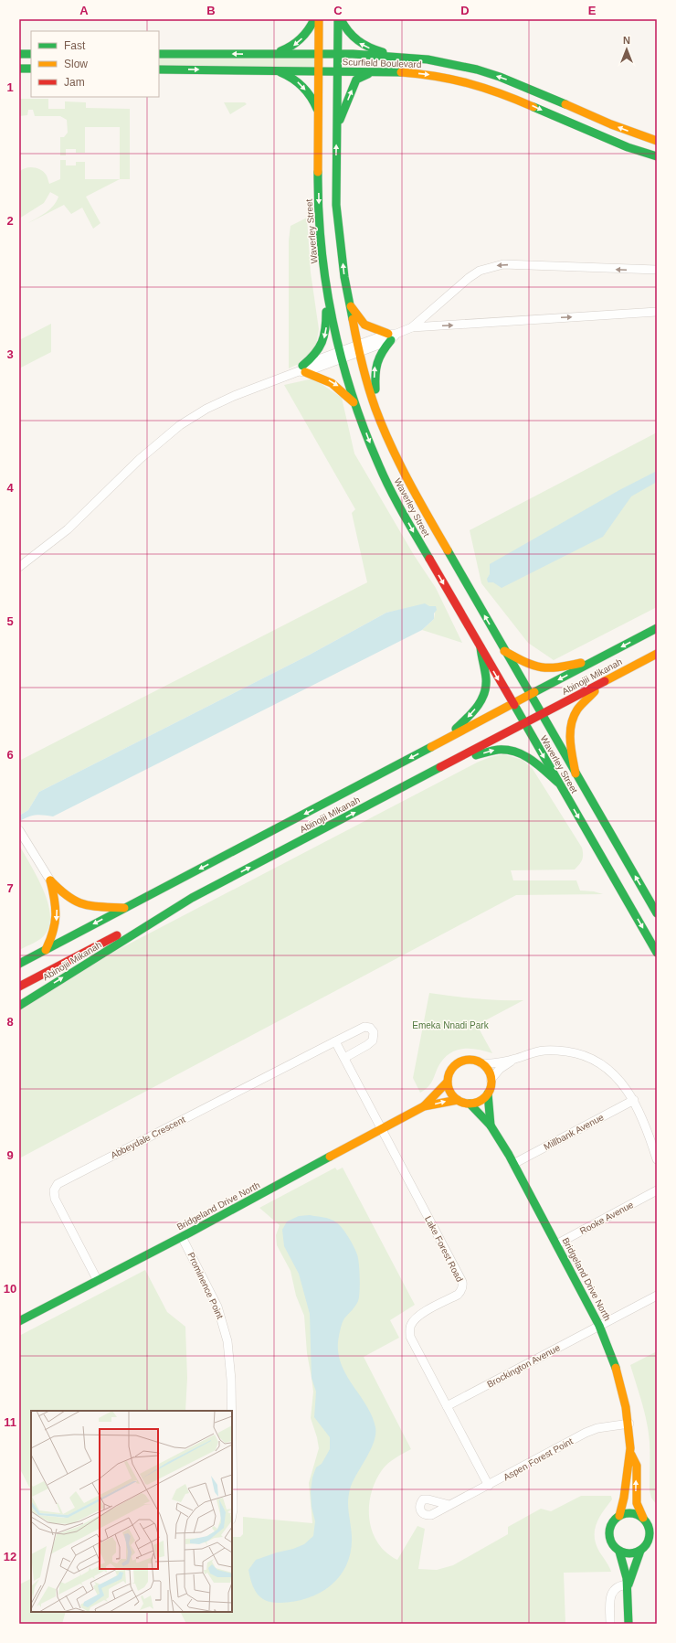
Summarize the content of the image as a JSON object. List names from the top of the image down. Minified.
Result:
{"streets":{"main road":["Scurfield Boulevard","Waverley Street","Abinojii Mikanah","Bridgeland Drive North"],"street":["Millbank Avenue","Abbeydale Crescent","Rooke Avenue","Lake Forest Road","Prominence Point","Brockington Avenue","Aspen Forest Point"]},"crossings":[["Scurfield Boulevard","Waverley Street"],["Waverley Street","Abinojii Mikanah"],["Millbank Avenue","Bridgeland Drive North"],["Abbeydale Crescent","Bridgeland Drive North"],["Bridgeland Drive North","Rooke Avenue"],["Bridgeland Drive North","Lake Forest Road"],["Bridgeland Drive North","Prominence Point"],["Bridgeland Drive North","Brockington Avenue"],["Bridgeland Drive North","Aspen Forest Point"],["Lake Forest Road","Brockington Avenue"],["Lake Forest Road","Aspen Forest Point"]],"parks":["Emeka Nnadi Park"],"legend":["Fast","Slow","Jam"],"north":"top","grid":{"columns":["A","B","C","D","E"],"rows":["1","2","3","4","5","6","7","8","9","10","11","12"]}}
